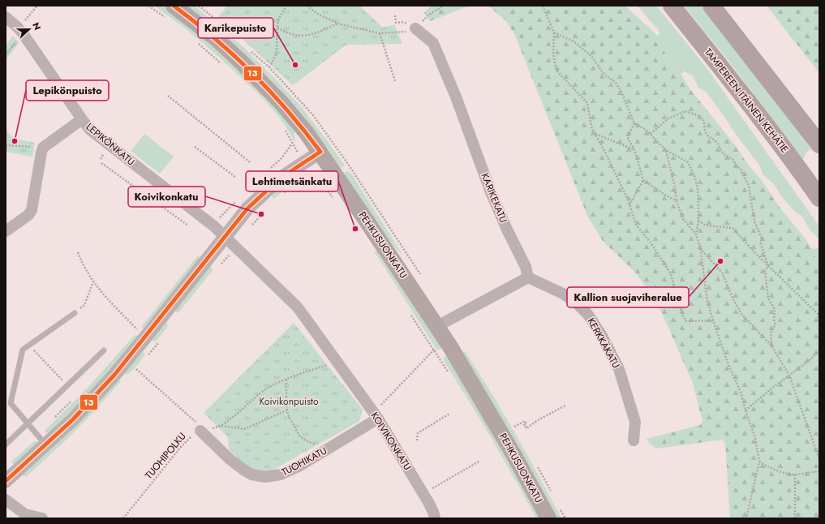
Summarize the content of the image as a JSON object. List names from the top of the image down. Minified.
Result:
{"streets":{"highway":["TAMPEREEN ITÄINEN KEHÄTIE"],"main road":["PEHKUSUONKATU"],"street":["LEPIKÖNKATU","KARIKEKATU","KERKKÄKATU","KOIVIKONKATU","TUOHIKATU"],"path":["TUOHIPOLKU"]},"crossings":[["LEPIKÖNKATU","KOIVIKONKATU"],["KARIKEKATU","KERKKÄKATU"],["KOIVIKONKATU","TUOHIKATU"],["TUOHIPOLKU","TUOHIKATU"]],"parks":["Koivikonpuisto"],"places":["Karikepuisto","Lepikönpuisto","Koivikonkatu","Lehtimetsänkatu","Kallion suojaviheralue"],"lines":["transit line 13"],"north":"right"}
